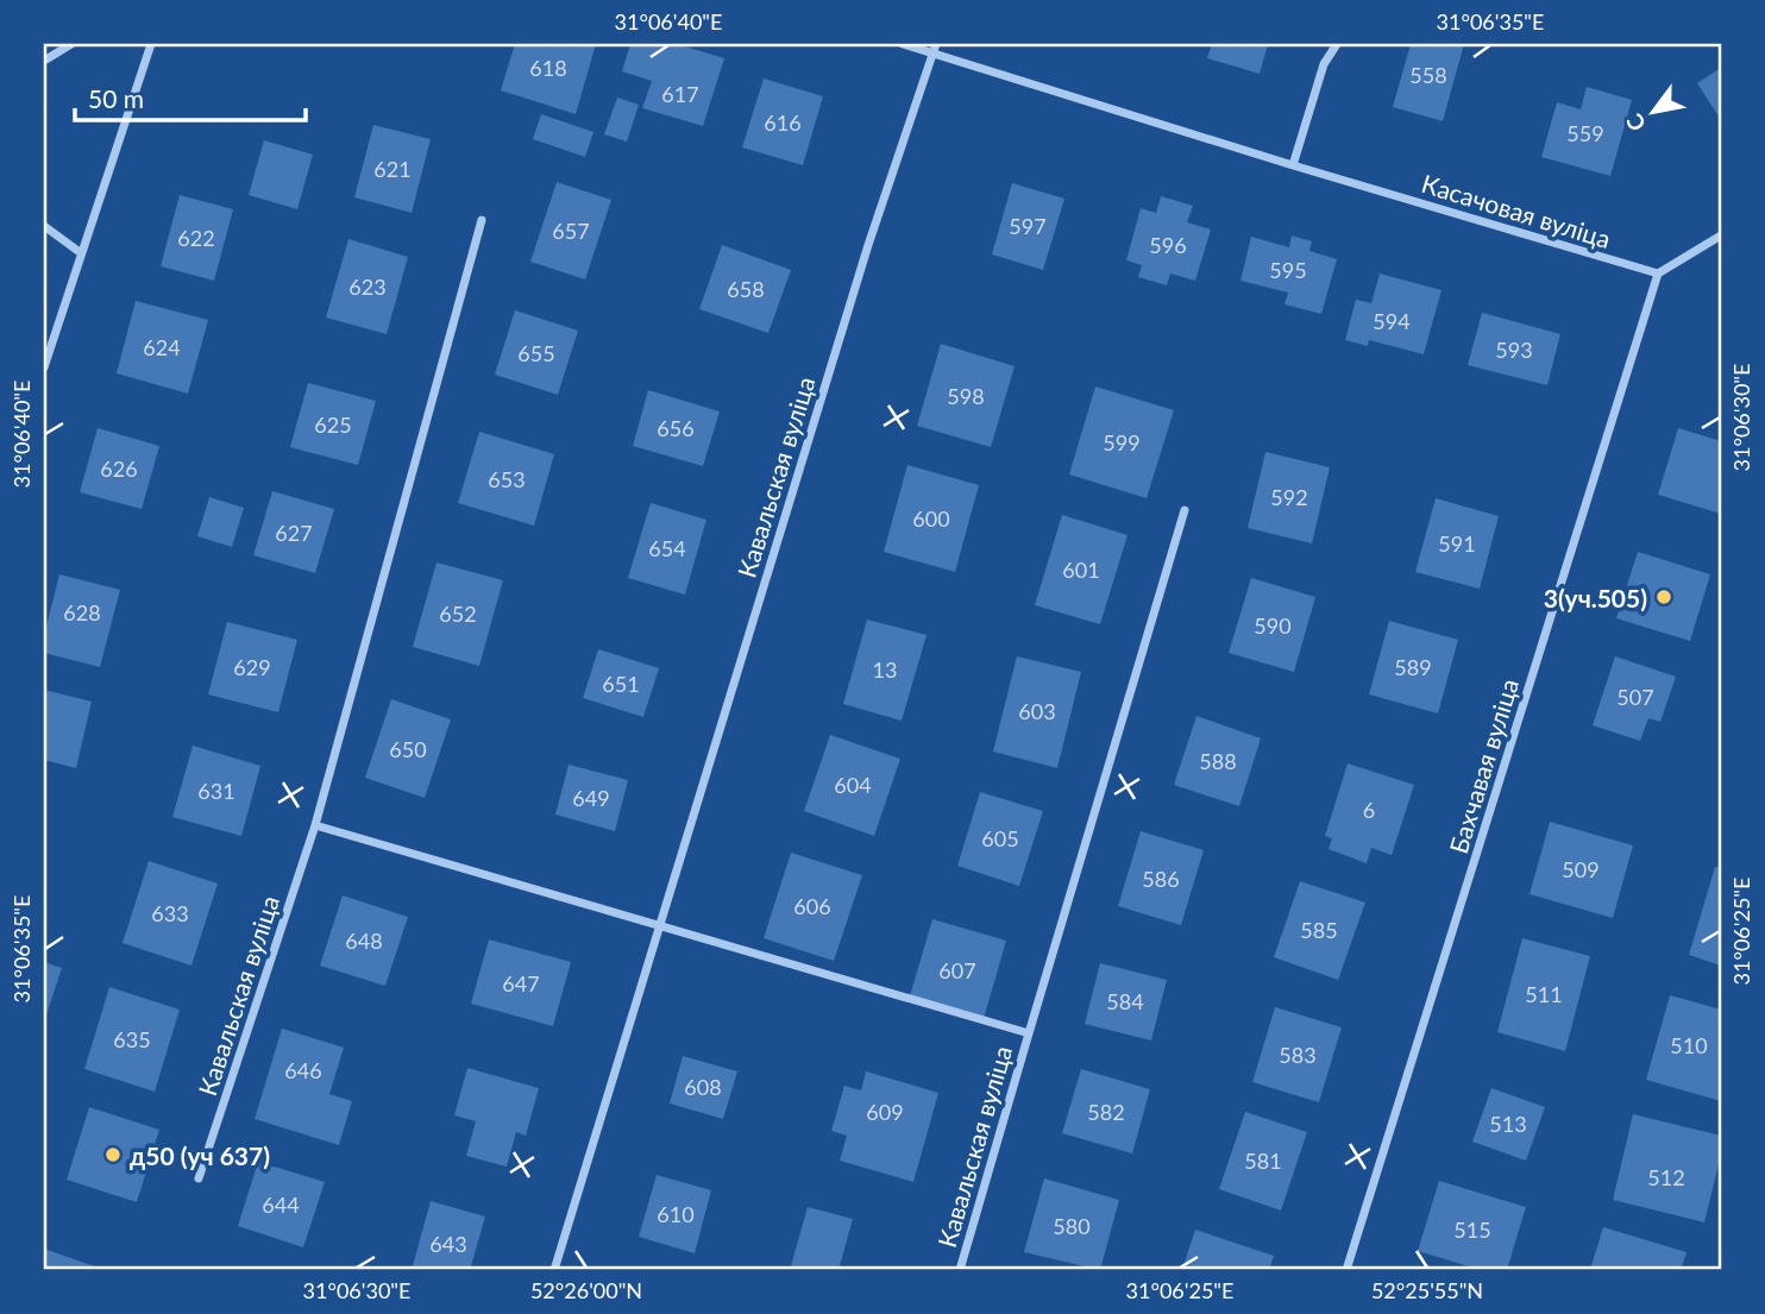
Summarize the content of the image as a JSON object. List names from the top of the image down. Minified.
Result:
{"streets":{"street":["Касачовая вуліца","Кавальская вуліца","Бахчавая вуліца"]},"crossings":[["Касачовая вуліца","Кавальская вуліца"],["Касачовая вуліца","Бахчавая вуліца"]],"places":["3(уч.505)","д50 (уч 637)"],"house_numbers":["618","558","617","616","559","621","597","657","622","596","595","623","658","594","624","593","655","598","625","656","599","626","653","592","600","627","591","654","601","628","652","590","629","589","13","651","507","603","650","588","604","631","649","6","605","509","586","606","633","585","648","607","647","511","584","635","510","583","646","608","609","582","513","581","512","644","610","580","515","643"],"scale_bar":"50 m","north":"bottom left","coordinates":["31°06'40\"E","31°06'35\"E","31°06'30\"E","31°06'25\"E","52°26'00\"N","52°25'55\"N"]}
